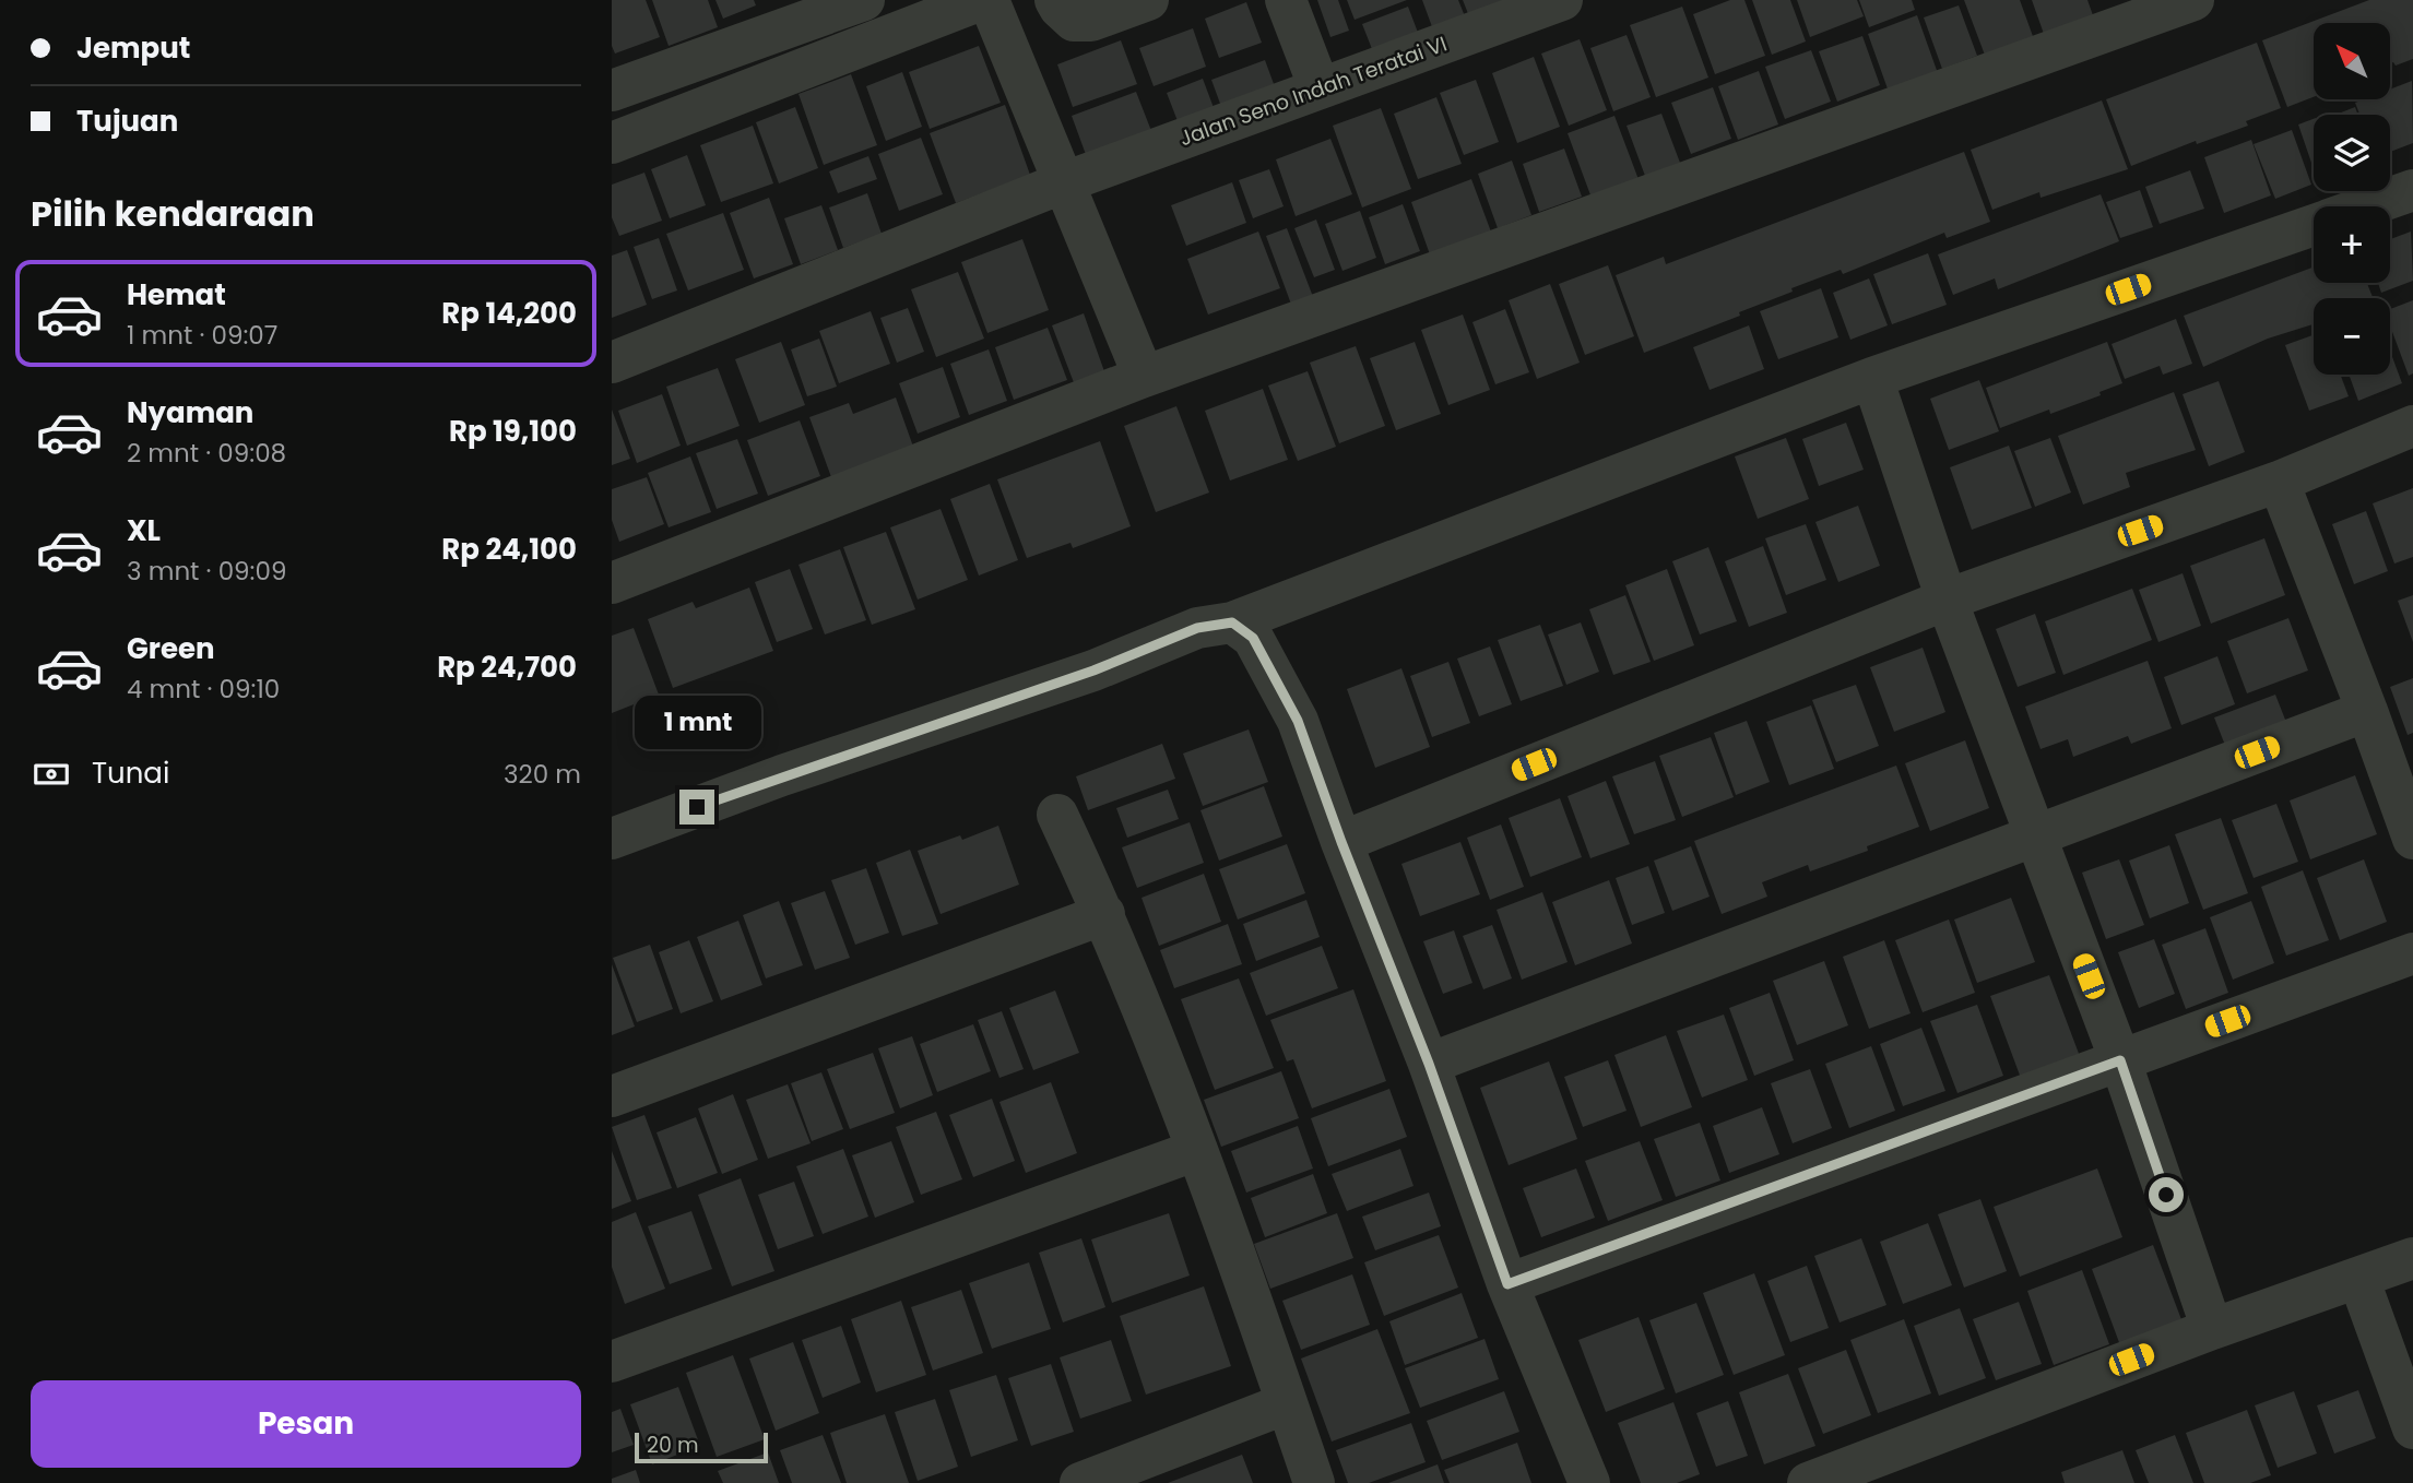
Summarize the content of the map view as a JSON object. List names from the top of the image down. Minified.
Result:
{"streets":{"street":["Jalan Seno Indah Teratai VI"]},"scale_bar":"20 m","north":"top left","page":{"banner":["Jemput","Tujuan"],"map_buttons":["+","−"],"heading":"Pilih kendaraan","list":[{"name":"Hemat","note":"1 mnt · 09:07","value":"Rp 14,200"},{"name":"Nyaman","note":"2 mnt · 09:08","value":"Rp 19,100"},{"name":"XL","note":"3 mnt · 09:09","value":"Rp 24,100"},{"name":"Green","note":"4 mnt · 09:10","value":"Rp 24,700"}],"bubble":"1 mnt","pay":["Tunai","320 m"],"buttons":"Pesan","scale":"20 m"}}
